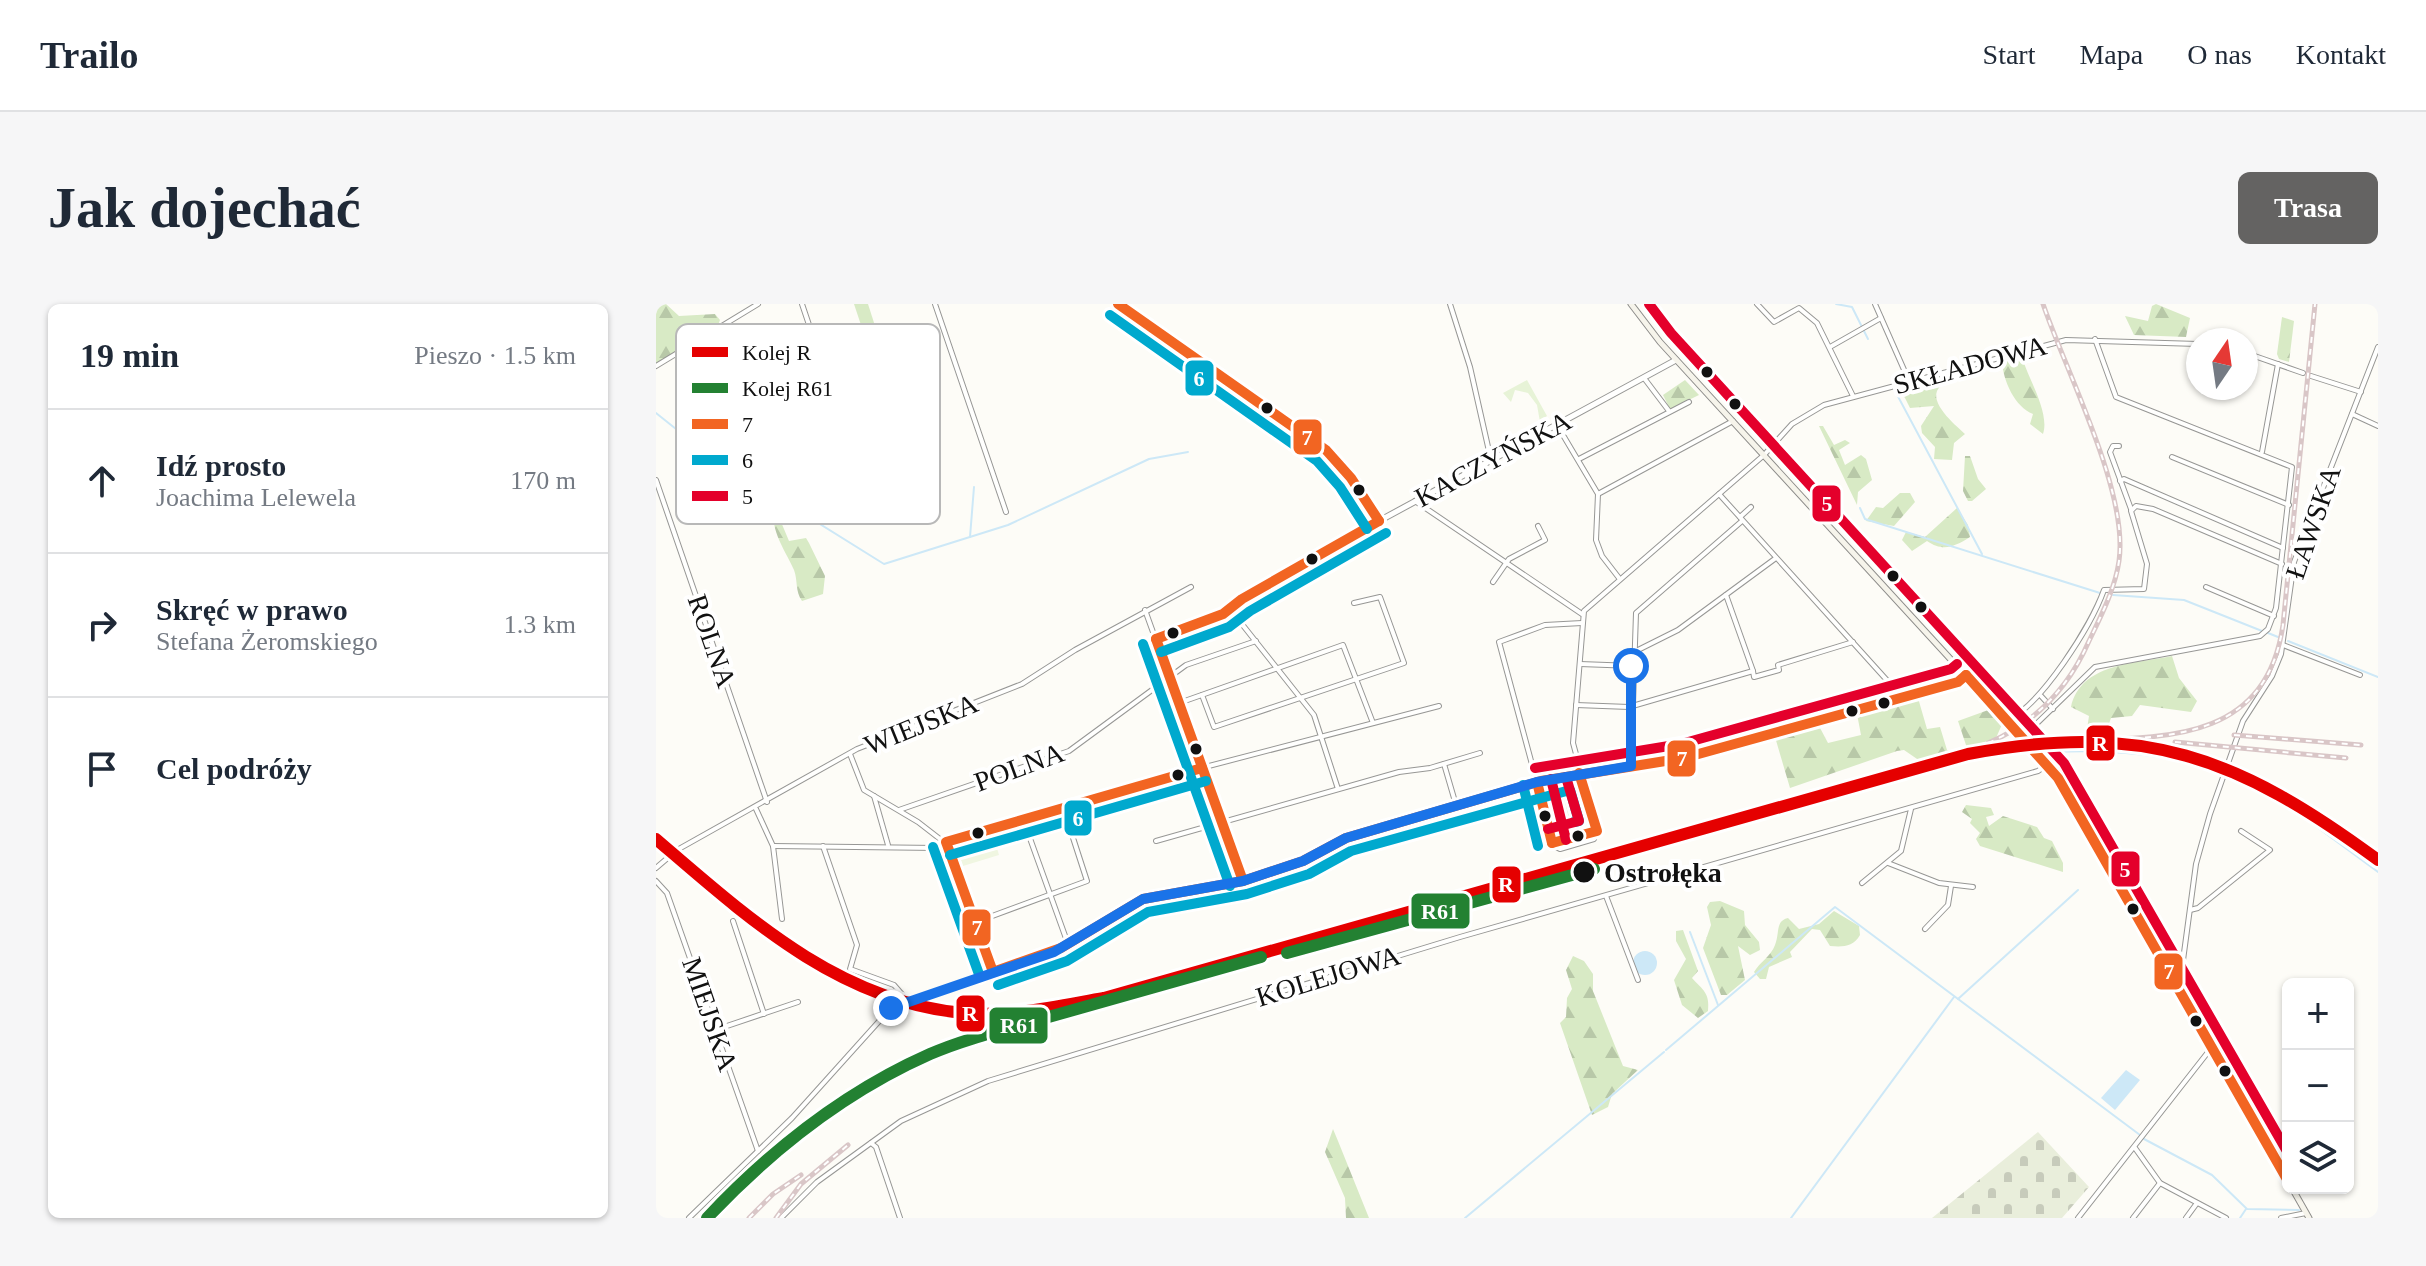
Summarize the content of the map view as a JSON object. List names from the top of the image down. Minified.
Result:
{"streets":{"street":["SKŁADOWA","KACZYŃSKA","ŁAWSKA","ROLNA","WIEJSKA","POLNA","KOLEJOWA","MIEJSKA"]},"crossings":[["ROLNA","WIEJSKA"]],"places":["Ostrołęka"],"lines":["transit line 7","transit line 5","transit line 6","rail line R","rail line R61"],"legend":["Kolej R","Kolej R61","7","6","5"],"north":"top","page":{"header":"Trailo","nav":["Start","Mapa","O nas","Kontakt"],"buttons":"Trasa","title":"Jak dojechać","heading":["19 min","Pieszo · 1.5 km"],"list":[["Idź prosto","Joachima Lelewela","170 m"],["Skręć w prawo","Stefana Żeromskiego","1.3 km"],"Cel podróży"],"map_buttons":["+","−"]}}
